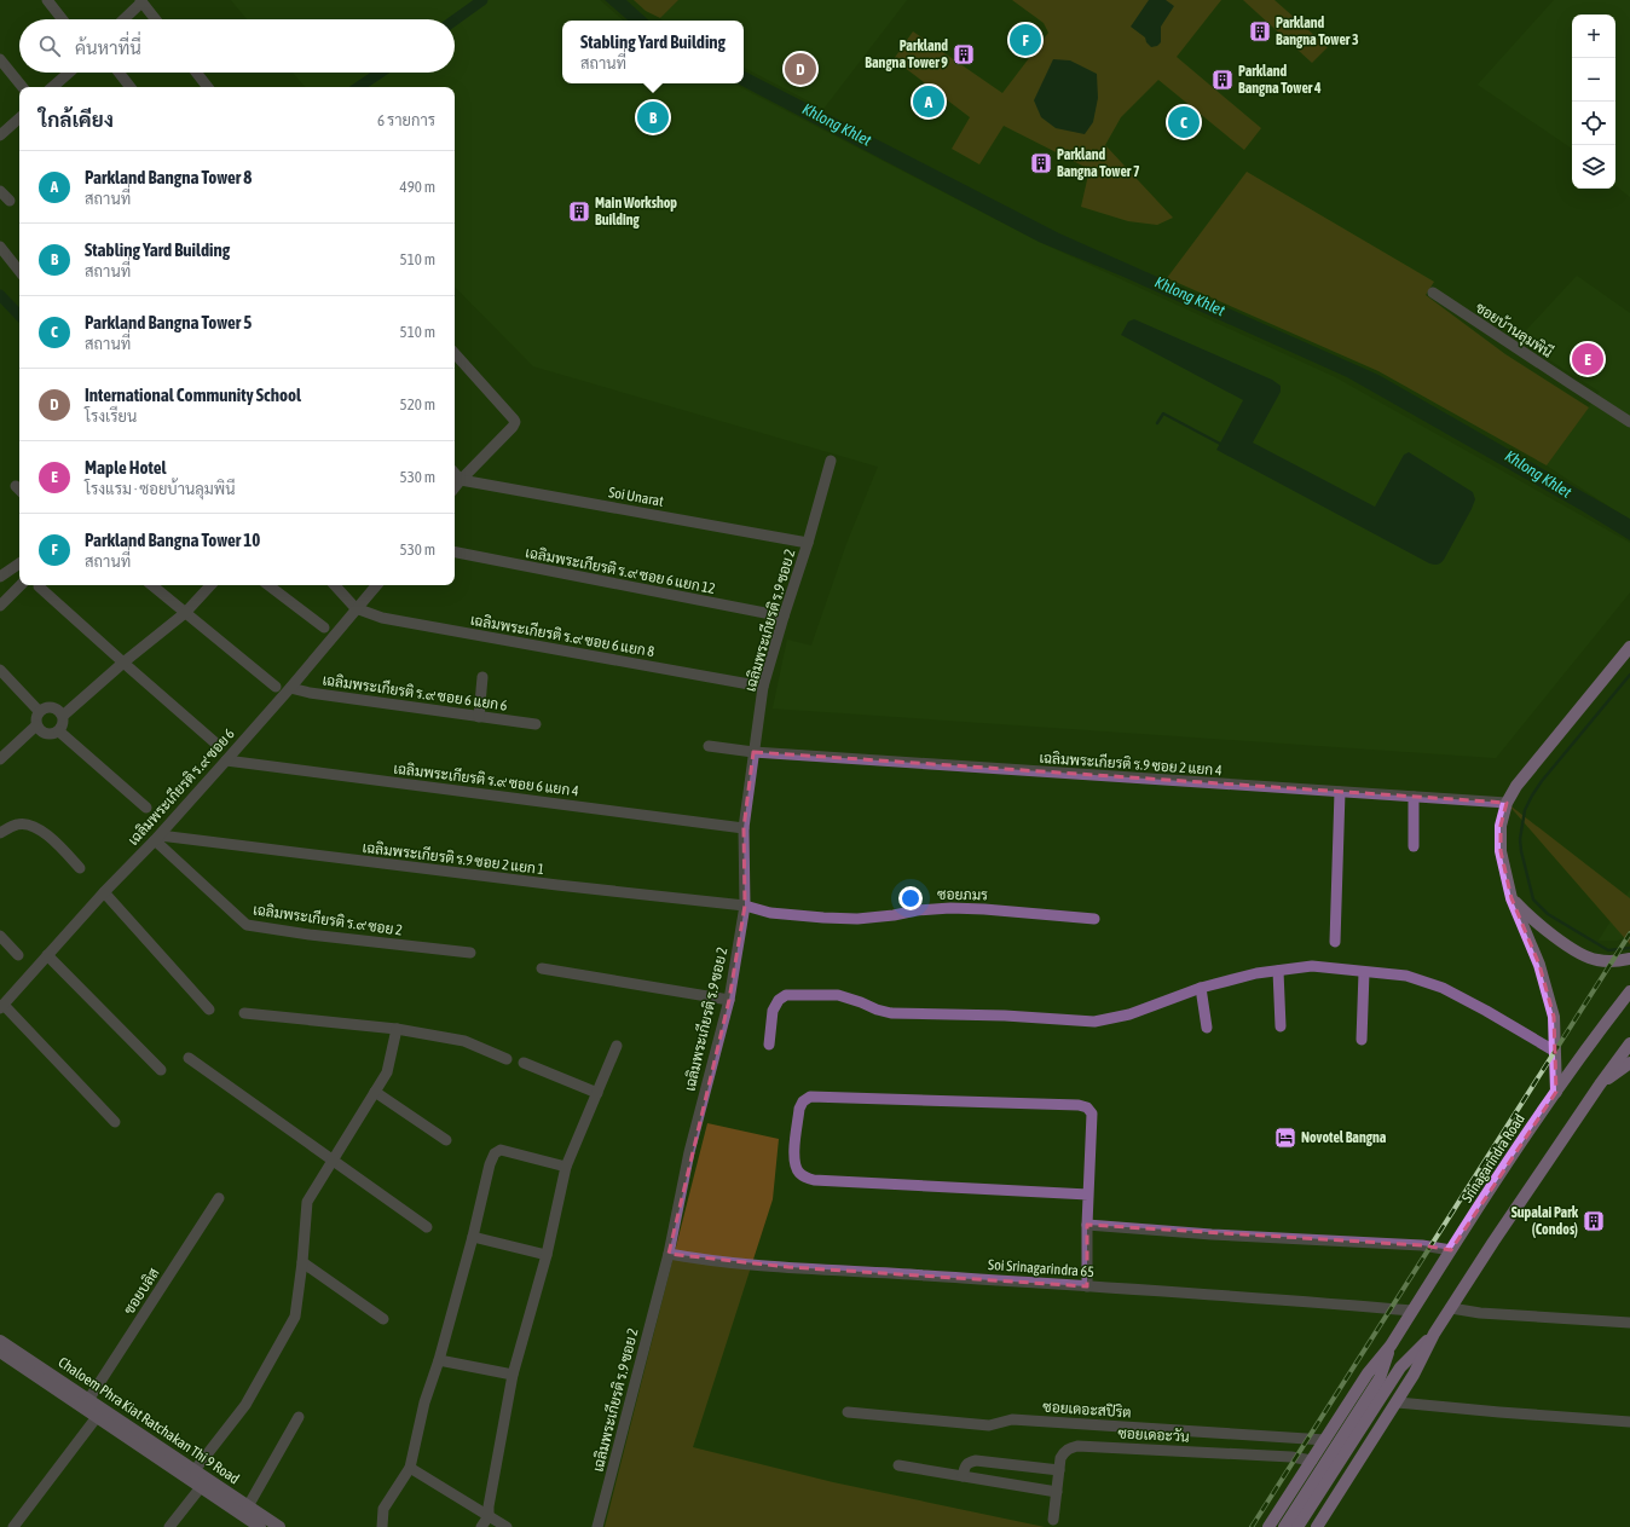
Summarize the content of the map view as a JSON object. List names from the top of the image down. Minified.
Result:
{"streets":{"main road":["Srinagarindra Road","Chaloem Phra Kiat Ratchakan Thi 9 Road"],"street":["ซอยบ้านลุมพินี","Soi Unarat","เฉลิมพระเกียรติ ร.๙ ซอย 6 แยก 12","เฉลิมพระเกียรติ ร.9 ซอย 2","เฉลิมพระเกียรติ ร.๙ ซอย 6 แยก 8","เฉลิมพระเกียรติ ร.๙ ซอย 6 แยก 6","เฉลิมพระเกียรติ ร.9 ซอย 2 แยก 4","เฉลิมพระเกียรติ ร.๙ ซอย 6 แยก 4","เฉลิมพระเกียรติ ร.๙ ซอย 6","เฉลิมพระเกียรติ ร.9 ซอย 2 แยก 1","ซอยภมร","เฉลิมพระเกียรติ ร.๙ ซอย 2","Soi Srinagarindra 65","ซอยบลิส","ซอยเดอะสปิริต","ซอยเดอะวัน"]},"crossings":[["Soi Unarat","เฉลิมพระเกียรติ ร.9 ซอย 2"],["เฉลิมพระเกียรติ ร.๙ ซอย 6 แยก 12","เฉลิมพระเกียรติ ร.9 ซอย 2"],["เฉลิมพระเกียรติ ร.9 ซอย 2","เฉลิมพระเกียรติ ร.๙ ซอย 6 แยก 8"],["เฉลิมพระเกียรติ ร.9 ซอย 2","เฉลิมพระเกียรติ ร.9 ซอย 2 แยก 4"],["เฉลิมพระเกียรติ ร.9 ซอย 2","เฉลิมพระเกียรติ ร.๙ ซอย 6 แยก 4"],["เฉลิมพระเกียรติ ร.9 ซอย 2","เฉลิมพระเกียรติ ร.9 ซอย 2 แยก 1"],["เฉลิมพระเกียรติ ร.9 ซอย 2","ซอยภมร"],["เฉลิมพระเกียรติ ร.9 ซอย 2","Soi Srinagarindra 65"],["เฉลิมพระเกียรติ ร.๙ ซอย 6 แยก 8","เฉลิมพระเกียรติ ร.๙ ซอย 6"],["เฉลิมพระเกียรติ ร.๙ ซอย 6 แยก 6","เฉลิมพระเกียรติ ร.๙ ซอย 6"],["เฉลิมพระเกียรติ ร.๙ ซอย 6 แยก 4","เฉลิมพระเกียรติ ร.๙ ซอย 6"],["เฉลิมพระเกียรติ ร.๙ ซอย 6","เฉลิมพระเกียรติ ร.9 ซอย 2 แยก 1"],["เฉลิมพระเกียรติ ร.๙ ซอย 6","เฉลิมพระเกียรติ ร.๙ ซอย 2"],["เฉลิมพระเกียรติ ร.9 ซอย 2 แยก 1","ซอยภมร"],["เฉลิมพระเกียรติ ร.9 ซอย 2 แยก 1","เฉลิมพระเกียรติ ร.๙ ซอย 2"],["Srinagarindra Road","Soi Srinagarindra 65"],["Srinagarindra Road","ซอยเดอะสปิริต"],["Srinagarindra Road","ซอยเดอะวัน"],["ซอยบลิส","Chaloem Phra Kiat Ratchakan Thi 9 Road"]],"water":["Khlong Khlet"],"places":{"building":["Parkland Bangna Tower 3","Parkland Bangna Tower 9","Parkland Bangna Tower 4","Parkland Bangna Tower 7","Main Workshop Building","Supalai Park (Condos)"],"hotel":["Novotel Bangna"]},"page":{"map_buttons":["+","−"],"search":"ค้นหาที่นี่","popup":["Stabling Yard Building","สถานที่"],"pins":["F","D","A","B","C","E"],"heading":["ใกล้เคียง","6 รายการ"],"list":[{"mark":"A","name":"Parkland Bangna Tower 8","note":"สถานที่","value":"490 m"},{"mark":"B","name":"Stabling Yard Building","note":"สถานที่","value":"510 m"},{"mark":"C","name":"Parkland Bangna Tower 5","note":"สถานที่","value":"510 m"},{"mark":"D","name":"International Community School","note":"โรงเรียน","value":"520 m"},{"mark":"E","name":"Maple Hotel","note":"โรงแรม · ซอยบ้านลุมพินี","value":"530 m"},{"mark":"F","name":"Parkland Bangna Tower 10","note":"สถานที่","value":"530 m"}]}}
